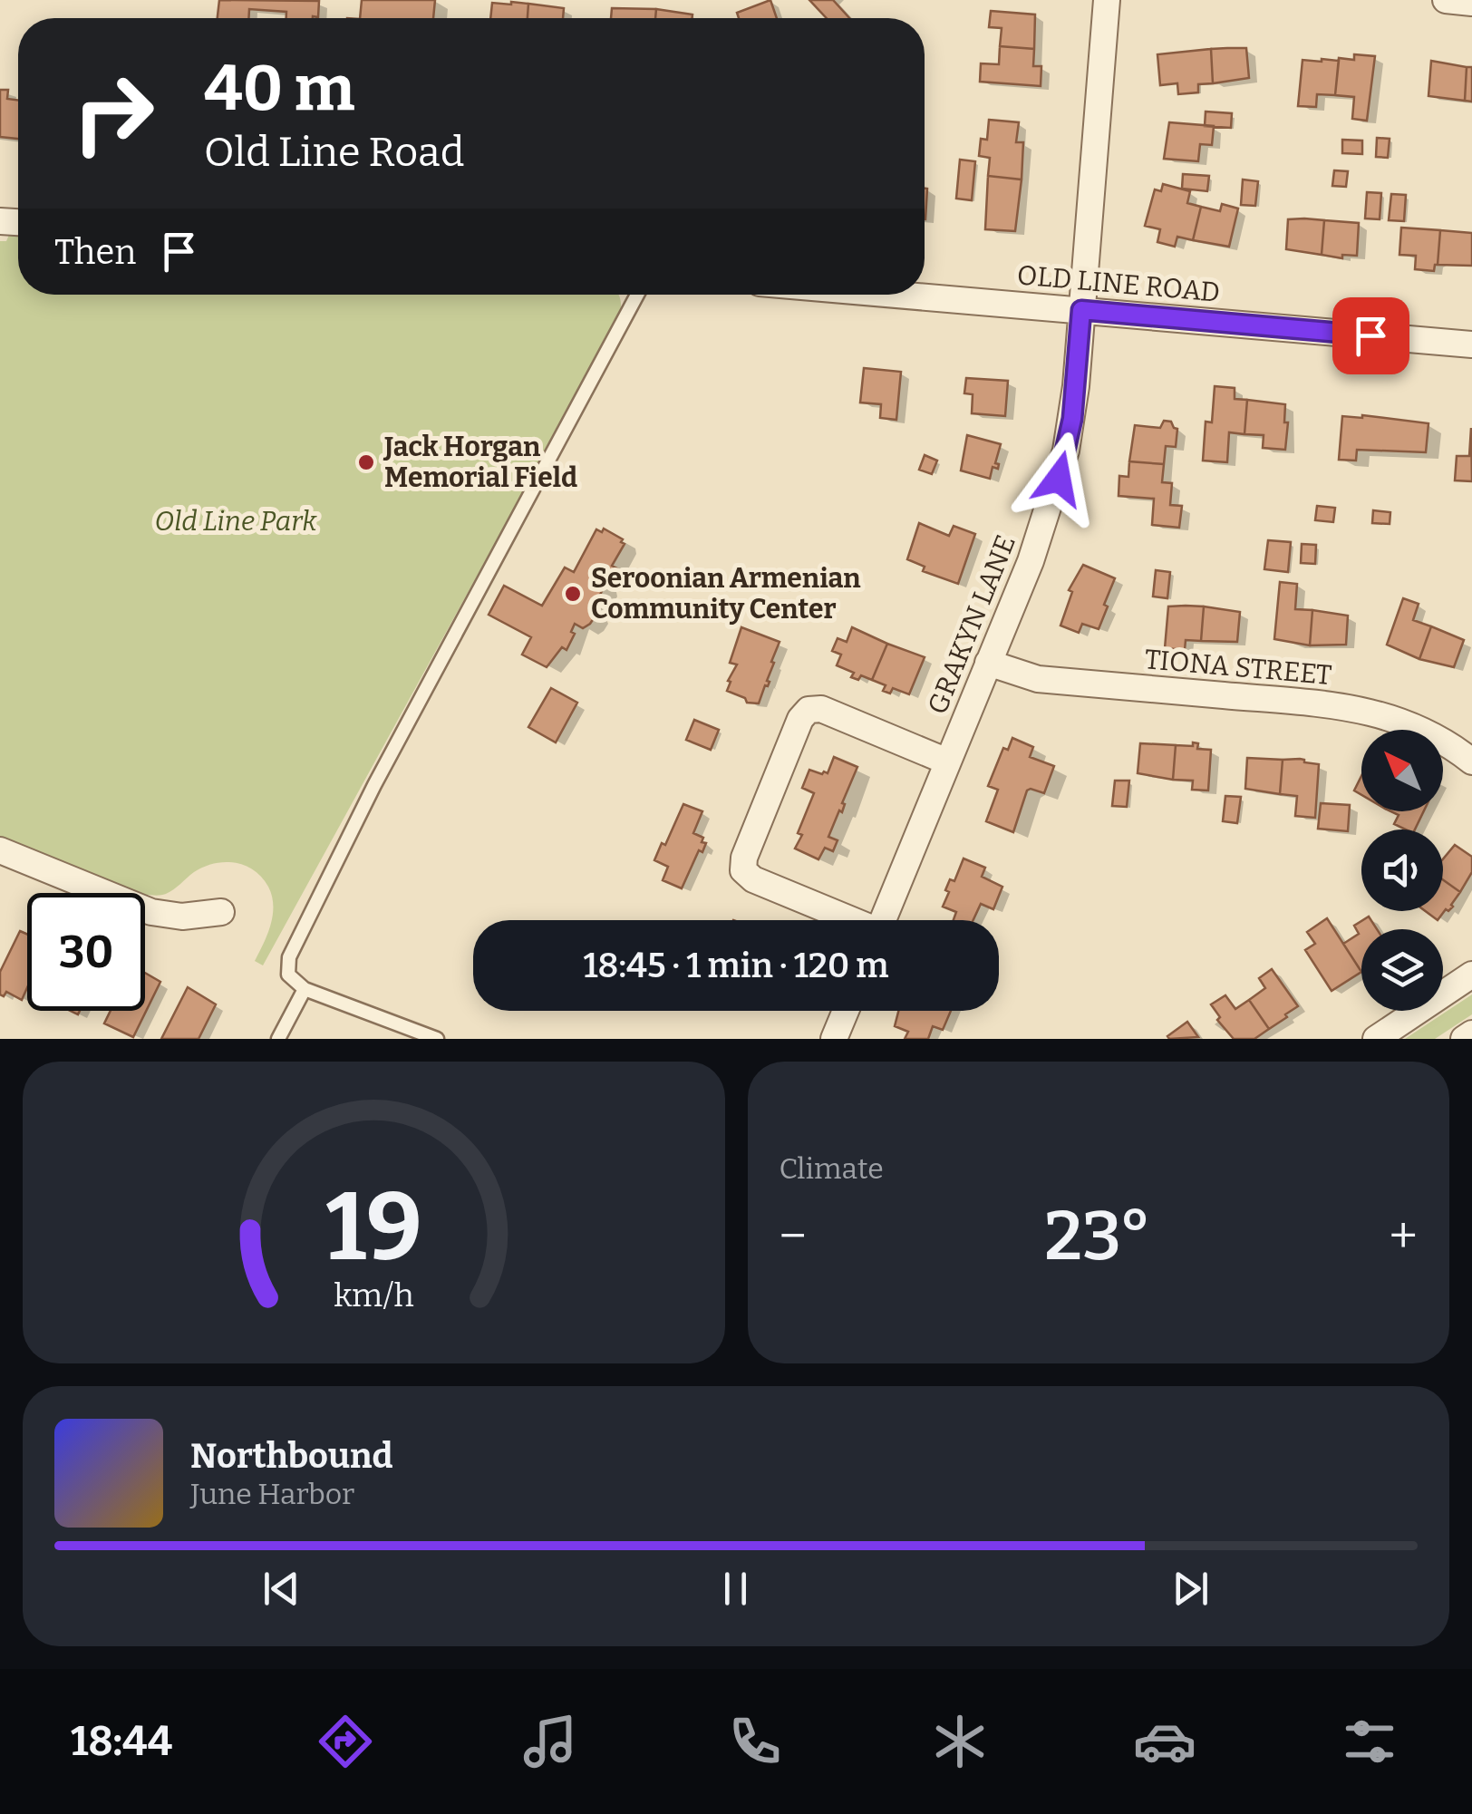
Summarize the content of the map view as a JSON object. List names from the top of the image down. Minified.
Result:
{"streets":{"street":["OLD LINE ROAD","GRAKYN LANE","TIONA STREET"]},"crossings":[["OLD LINE ROAD","GRAKYN LANE"],["GRAKYN LANE","TIONA STREET"]],"parks":["Old Line Park"],"places":["Jack Horgan Memorial Field","Seroonian Armenian Community Center"],"north":"top left","page":{"turn":["40 m","Old Line Road"],"then":"Then","limit":"30","trip":"18:45 · 1 min · 120 m","tile":"Climate","heat":["−","23°","+"],"song":["Northbound","June Harbor"],"tabs":"18:44","gauge":["19","km/h"]}}
